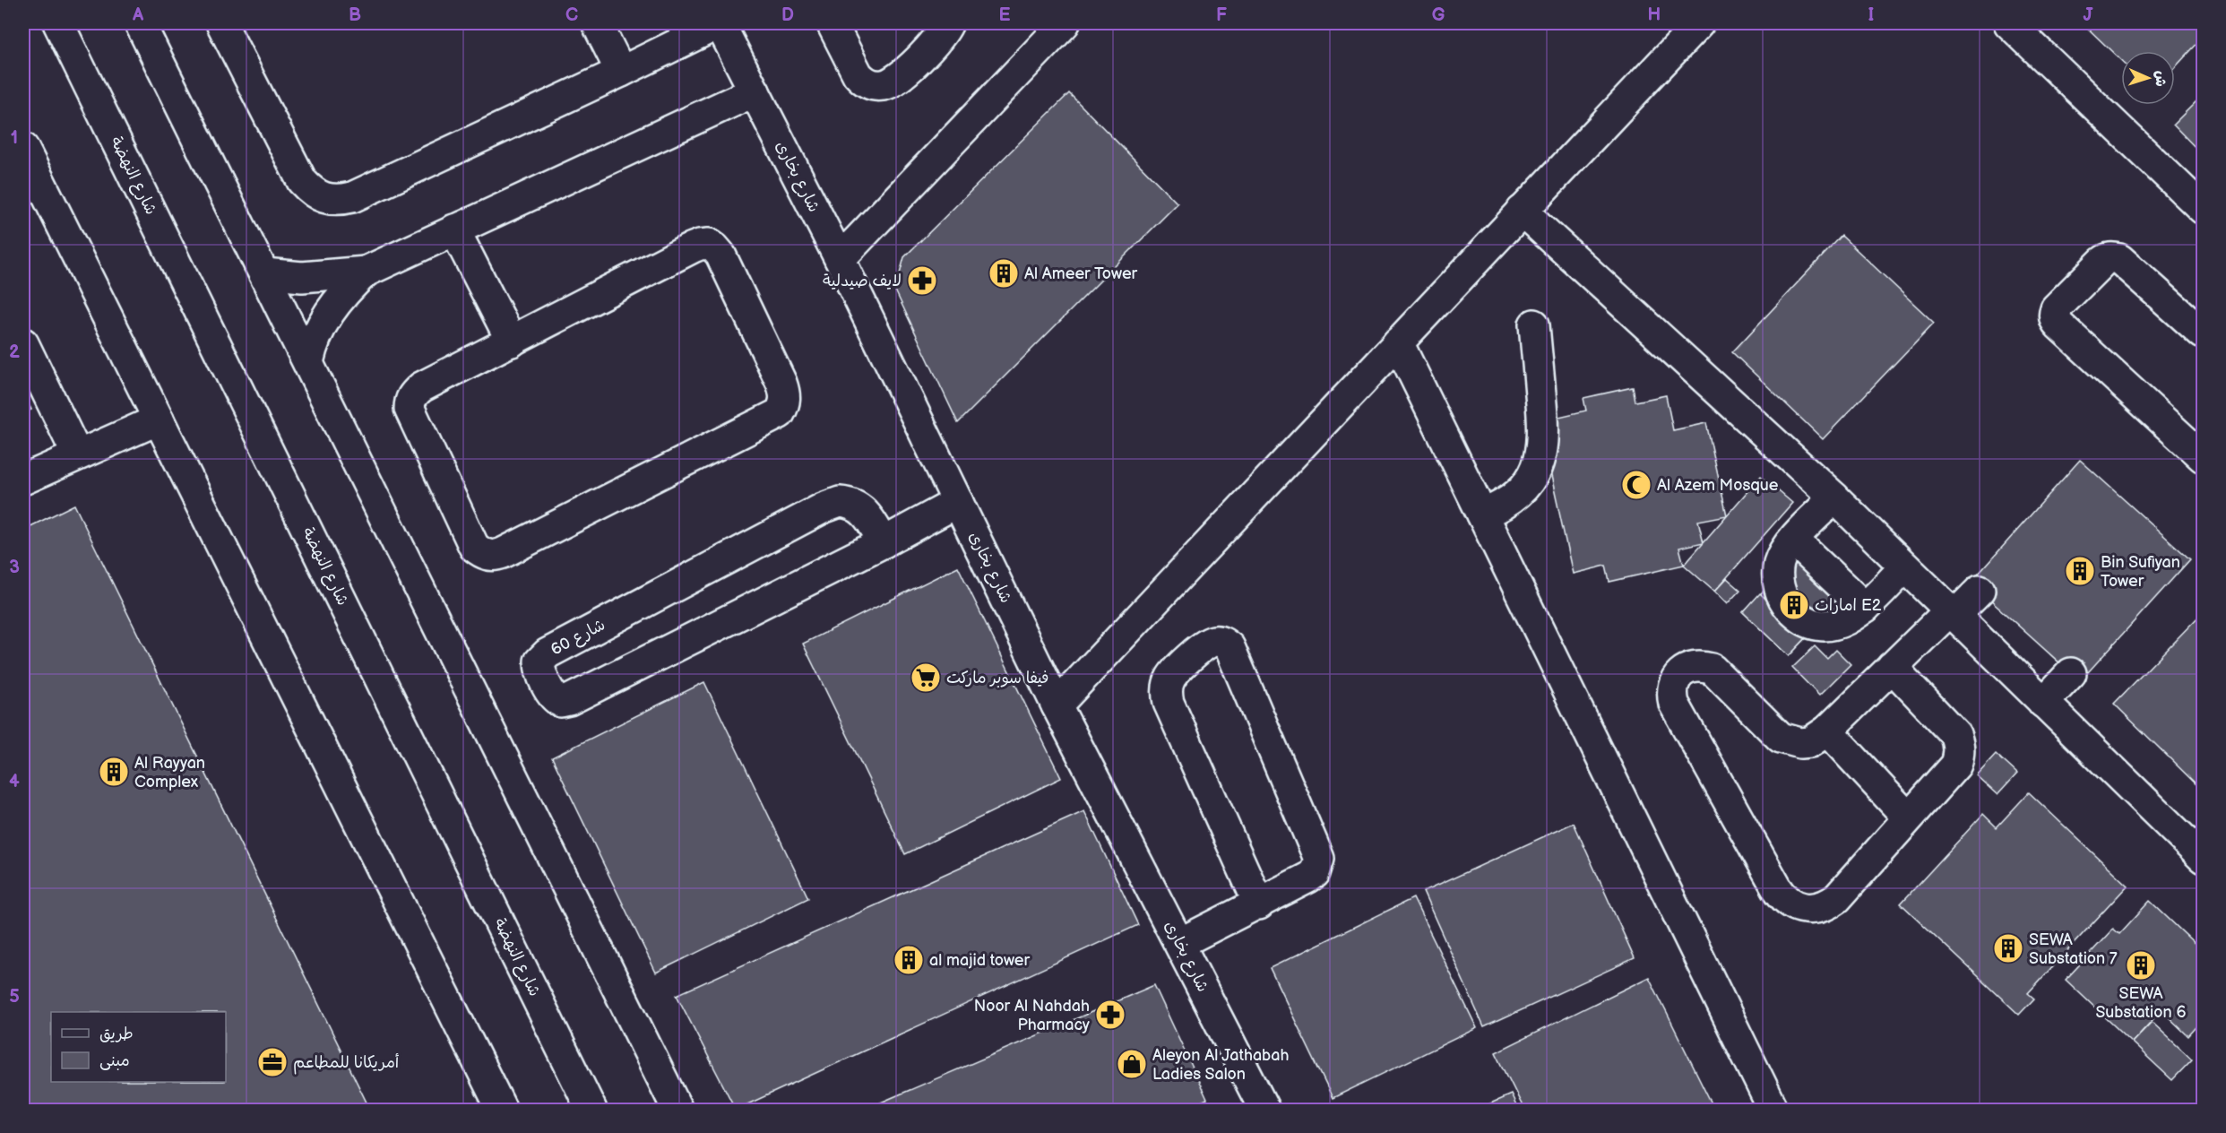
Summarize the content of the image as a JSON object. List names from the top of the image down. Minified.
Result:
{"streets":{"street":["شارع النهضة","شارع بخارى","شارع 60"]},"crossings":[["شارع بخارى","شارع 60"]],"places":{"building":["Al Ameer Tower","Bin Sufiyan Tower","امارات E2","Al Rayyan Complex","SEWA Substation 7","al majid tower","SEWA Substation 6"],"pharmacy":["لايف صيدلية","Noor Al Nahdah Pharmacy"],"mosque":["Al Azem Mosque"],"supermarket":["فيفا سوبر ماركت"],"office":["أمريكانا للمطاعم"],"shop":["Aleyon Al Jathabah Ladies Salon"]},"legend":["طريق","مبنى"],"north":"right","grid":{"columns":["A","B","C","D","E","F","G","H","I","J"],"rows":["1","2","3","4","5"]}}
